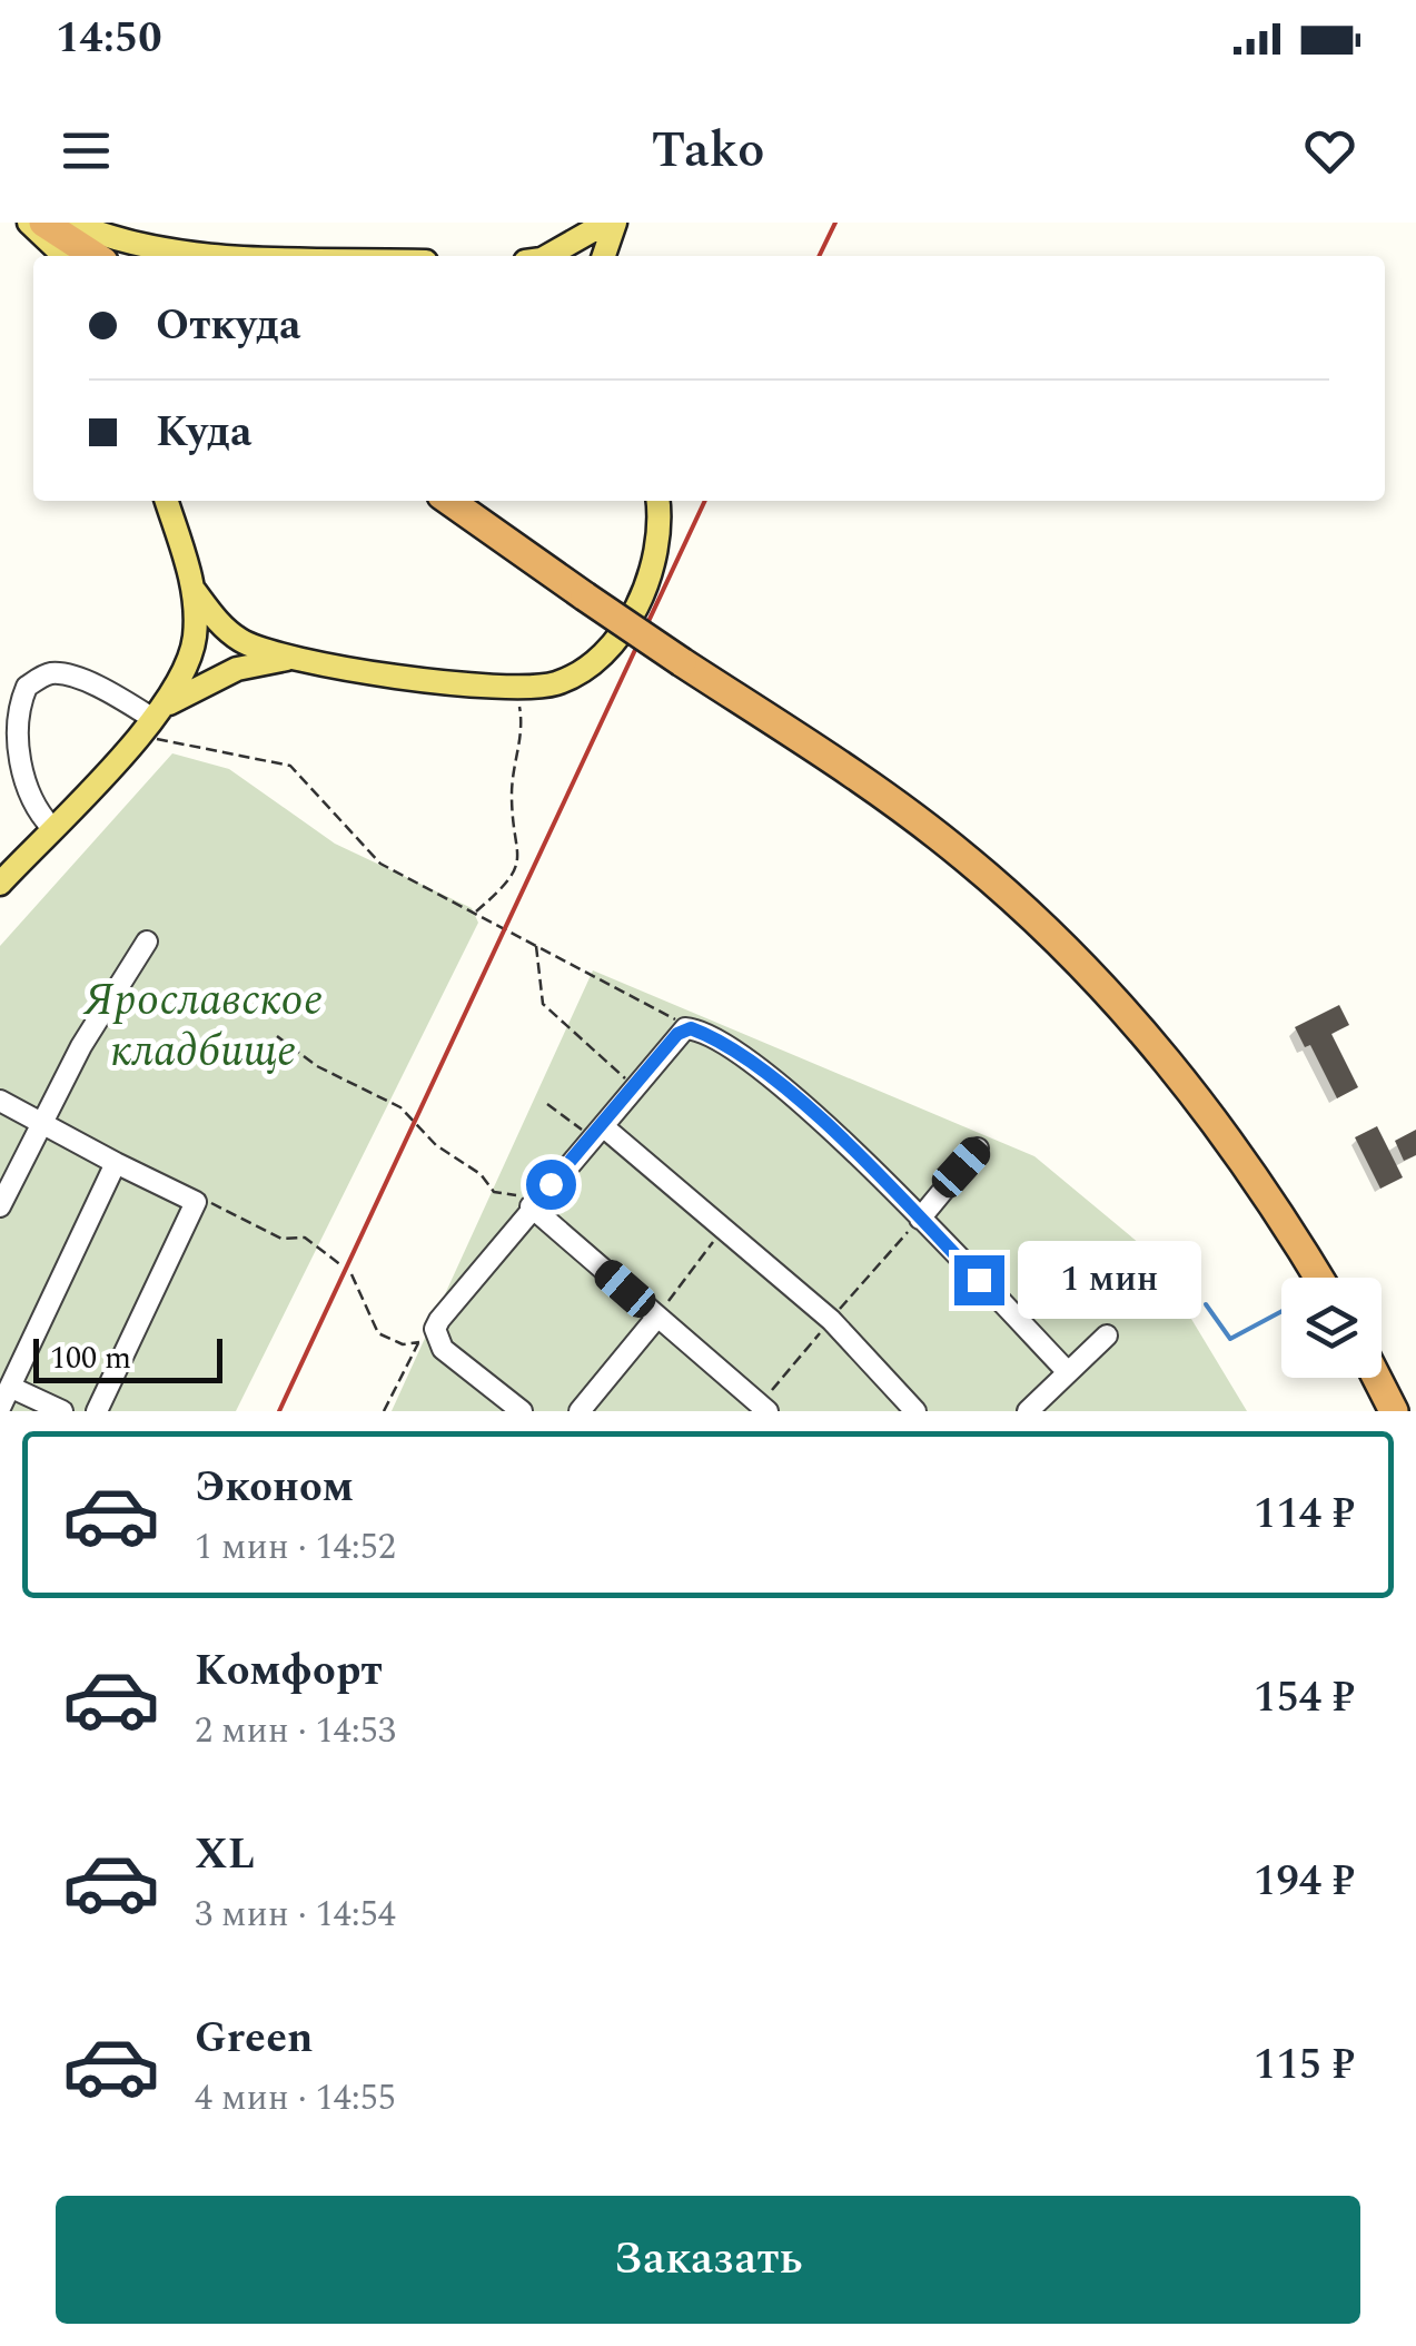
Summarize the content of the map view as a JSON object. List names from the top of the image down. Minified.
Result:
{"parks":["Ярославское кладбище"],"scale_bar":"100 m","page":{"status":"14:50","header":"Tako","banner":["Откуда","Куда"],"bubble":"1 мин","scale":"100 m","list":[{"name":"Эконом","note":"1 мин · 14:52","value":"114 ₽"},{"name":"Комфорт","note":"2 мин · 14:53","value":"154 ₽"},{"name":"XL","note":"3 мин · 14:54","value":"194 ₽"},{"name":"Green","note":"4 мин · 14:55","value":"115 ₽"}],"buttons":"Заказать"}}
